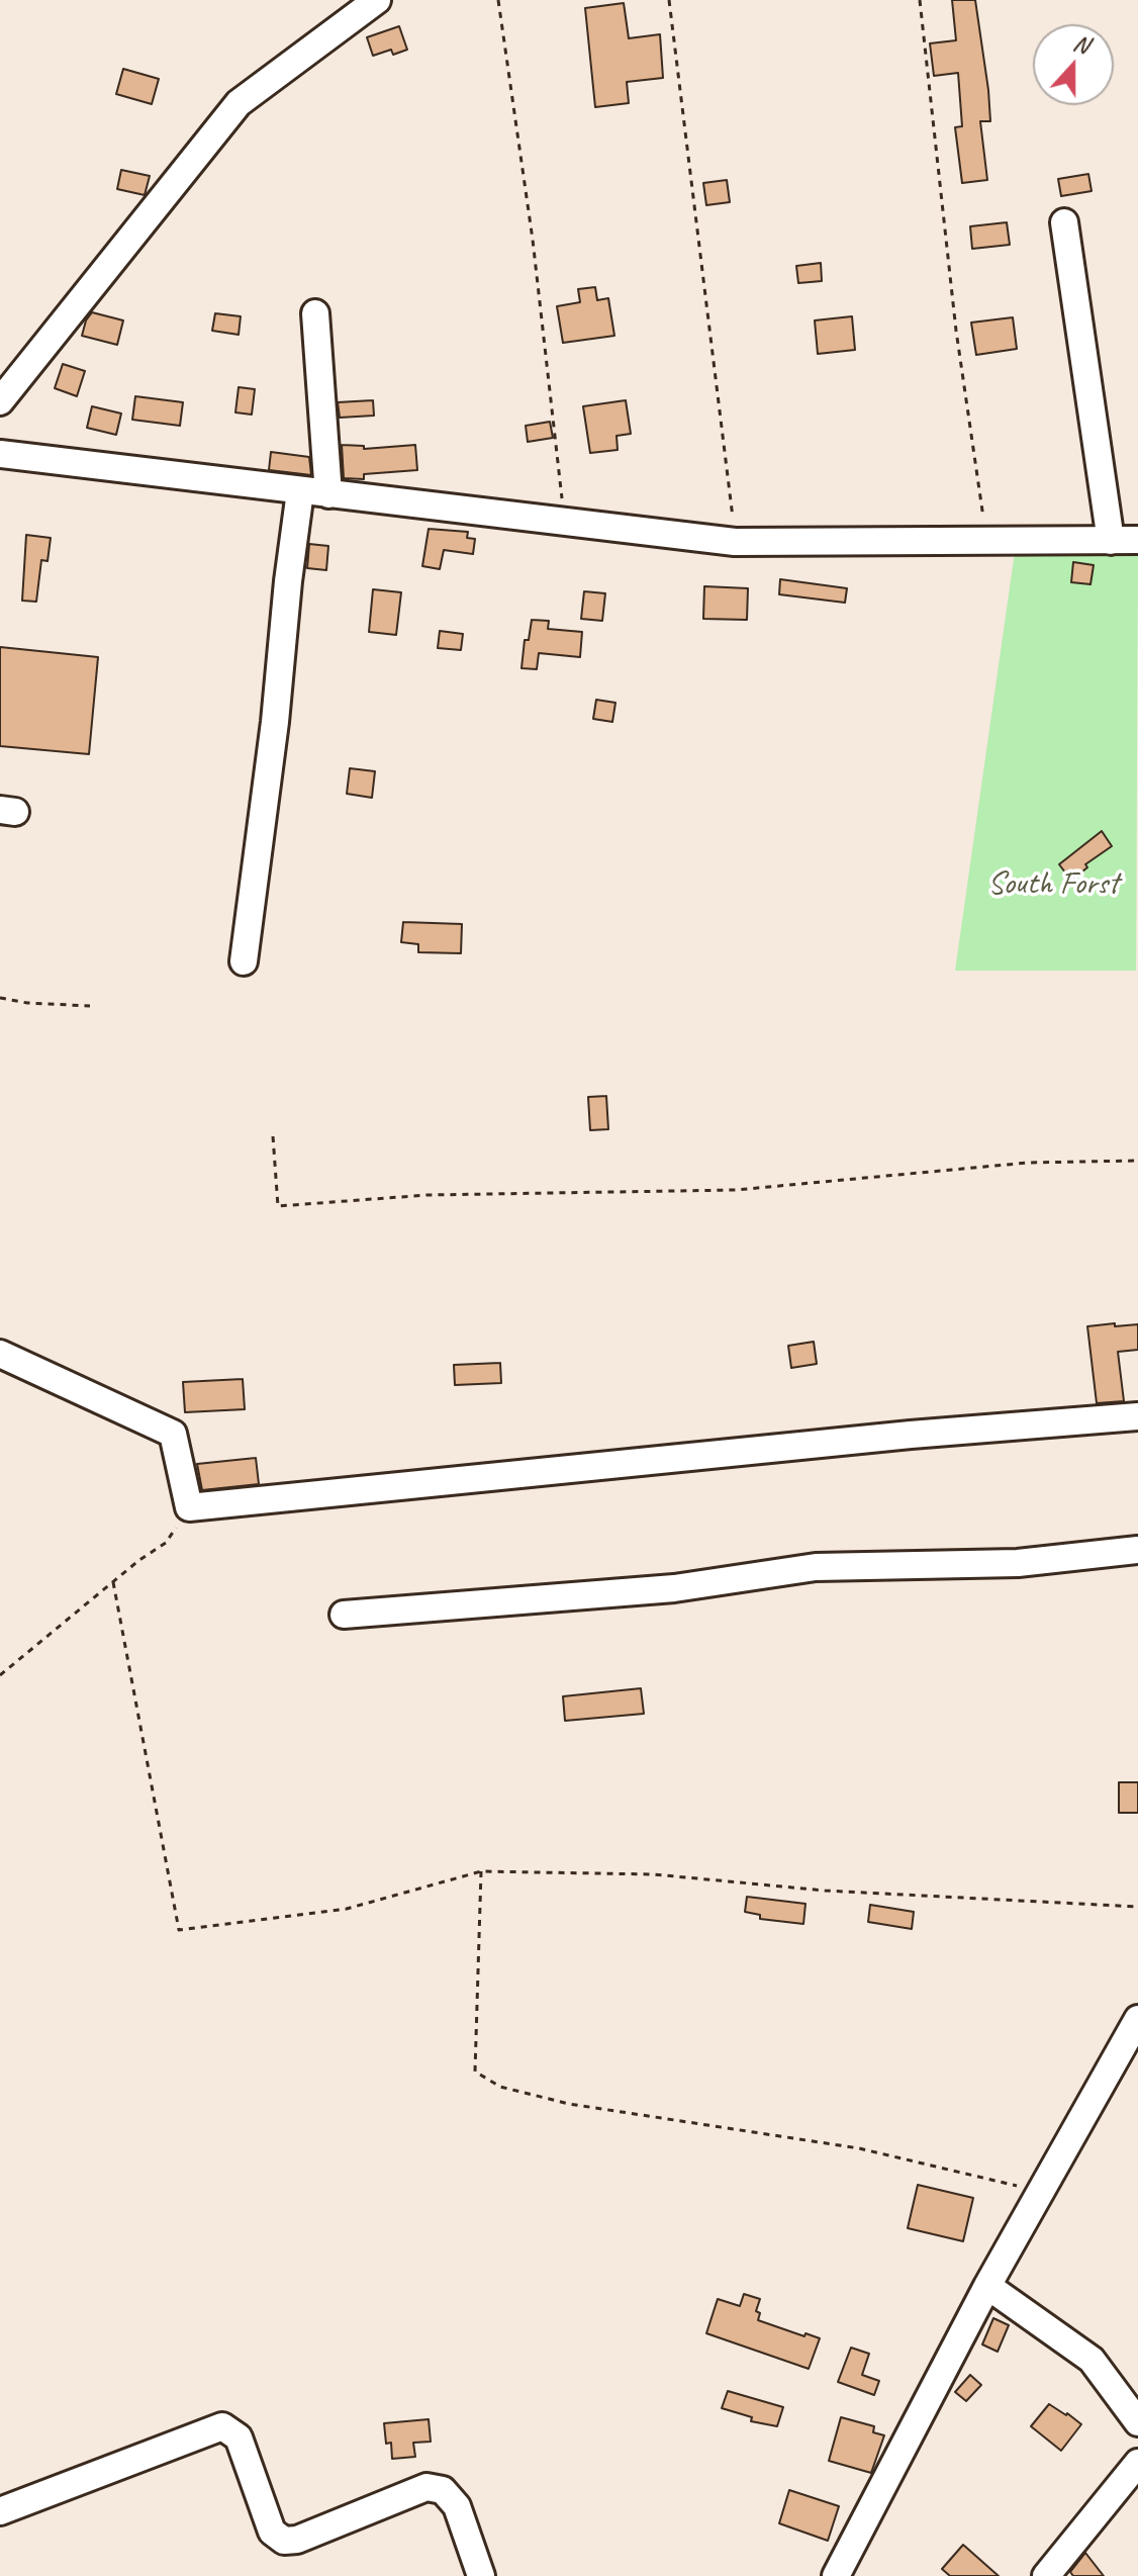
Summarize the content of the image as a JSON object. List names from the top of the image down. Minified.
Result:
{"parks":["South Forst"],"north":"top"}
